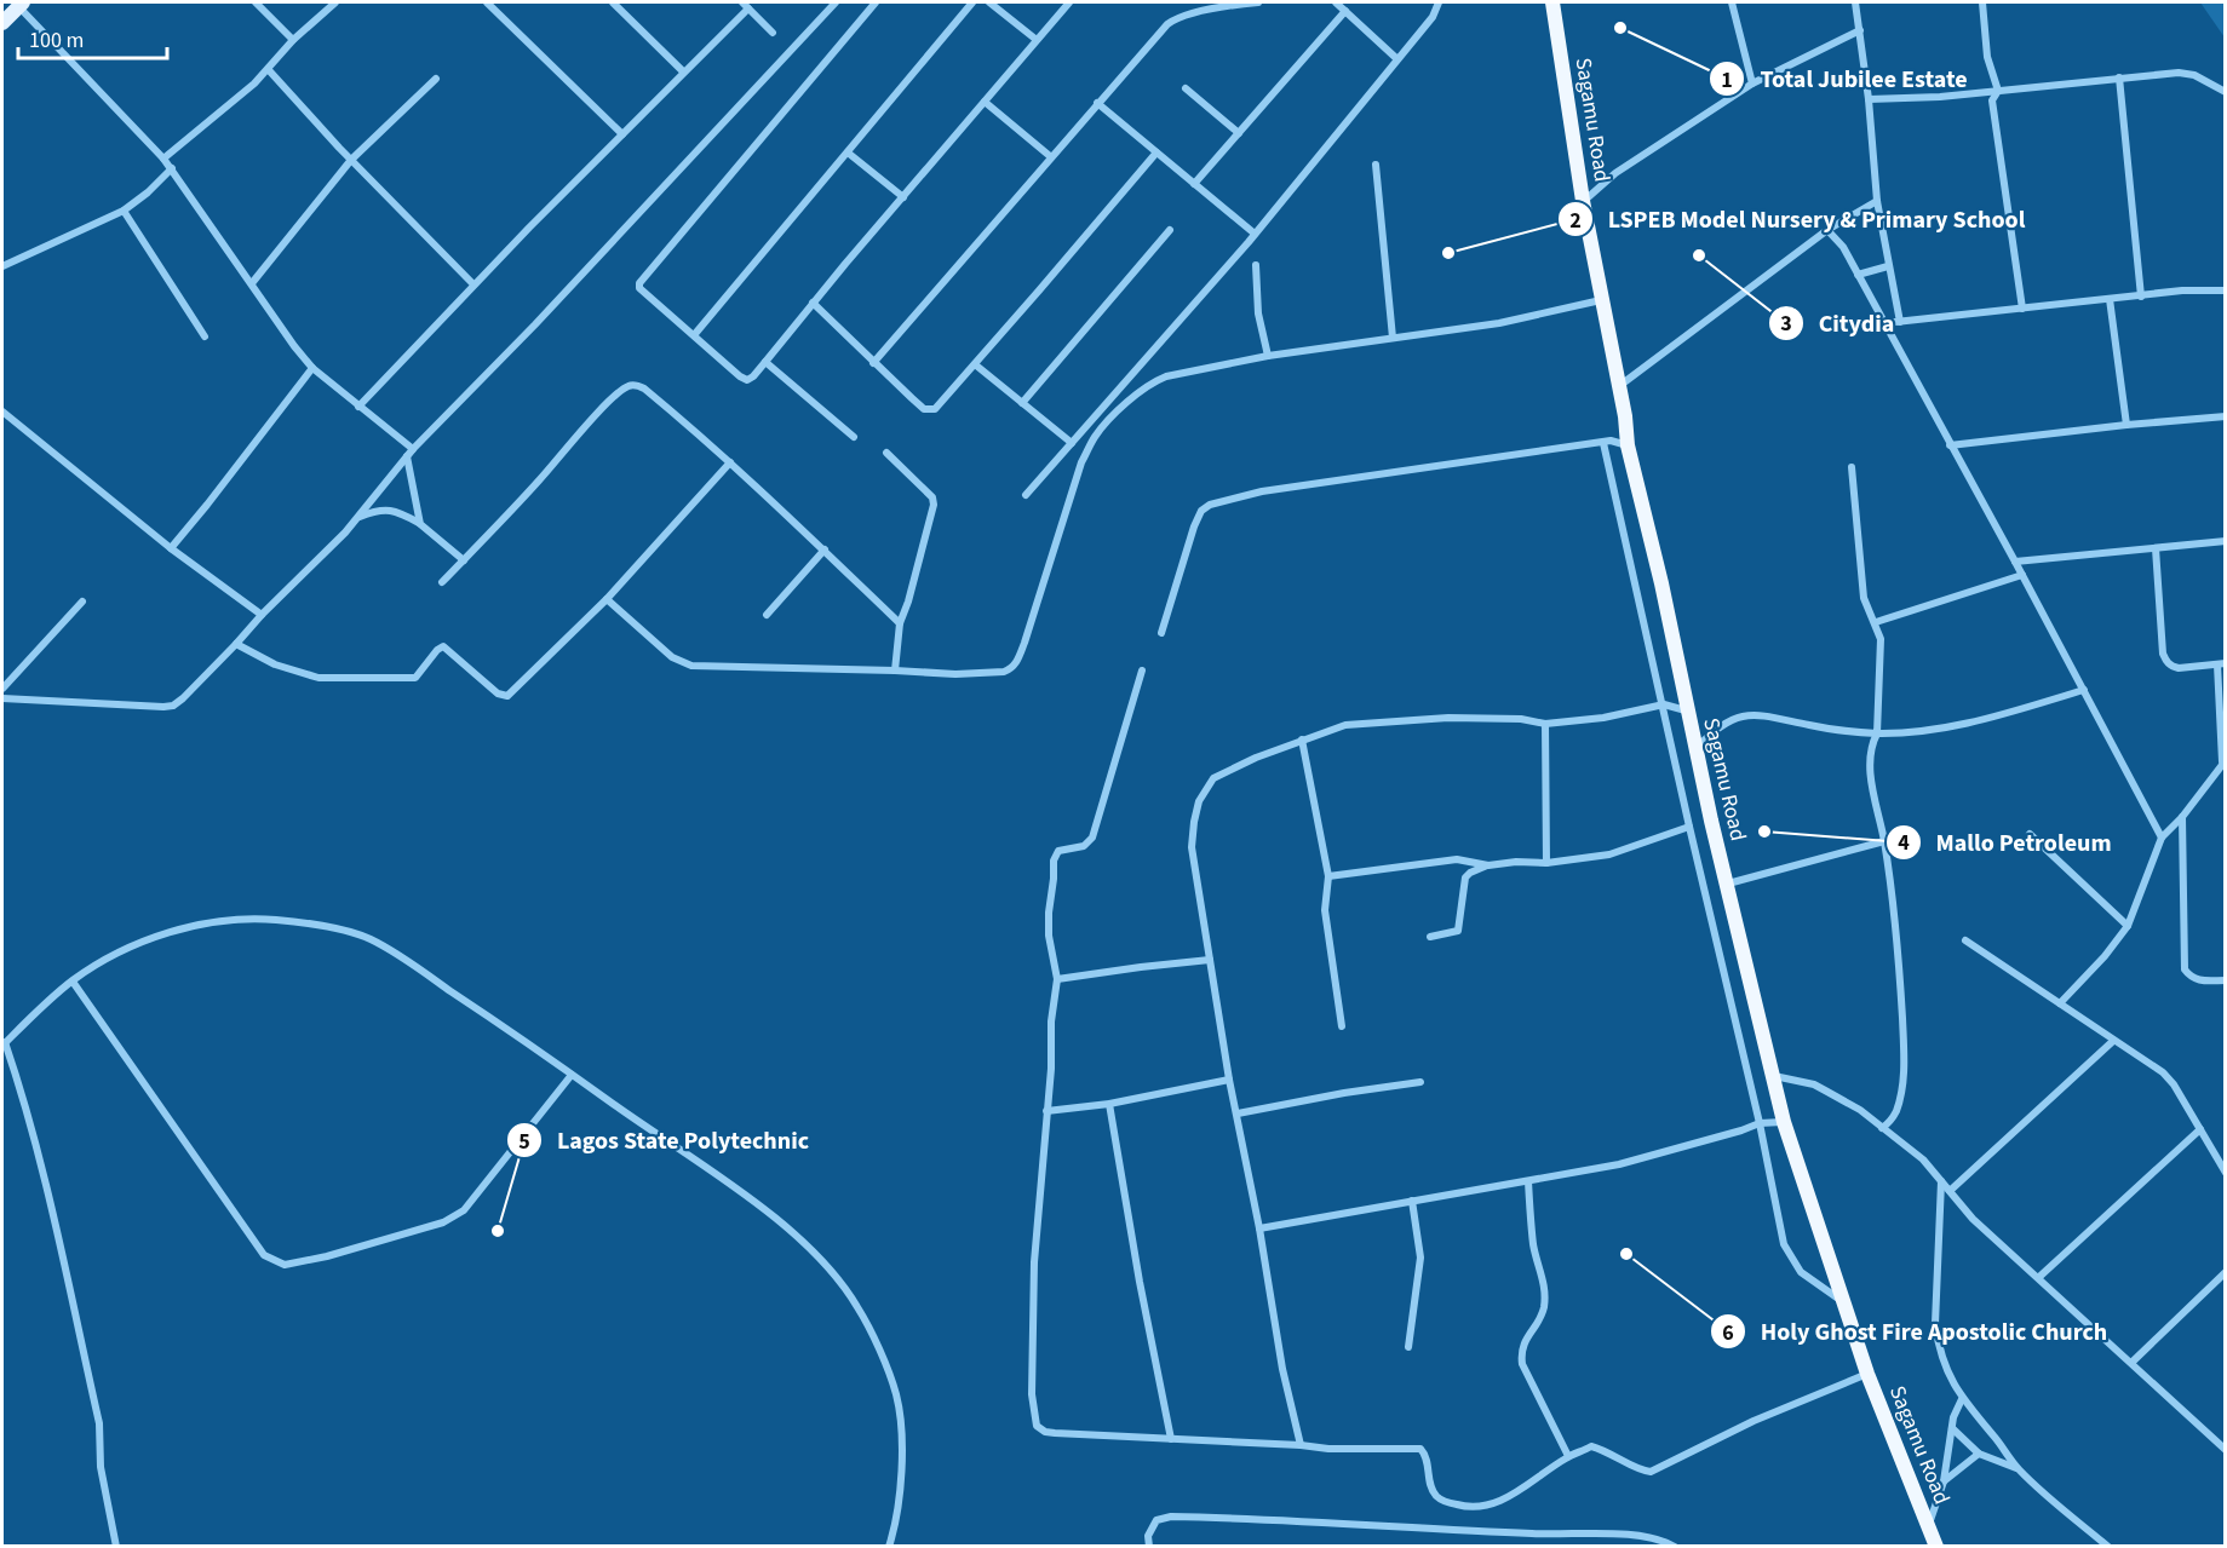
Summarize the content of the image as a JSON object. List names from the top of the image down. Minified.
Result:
{"streets":{"highway":["Sagamu Road"]},"places":["Total Jubilee Estate","LSPEB Model Nursery & Primary School","Citydia","Mallo Petroleum","Lagos State Polytechnic","Holy Ghost Fire Apostolic Church"],"scale_bar":"100 m"}
